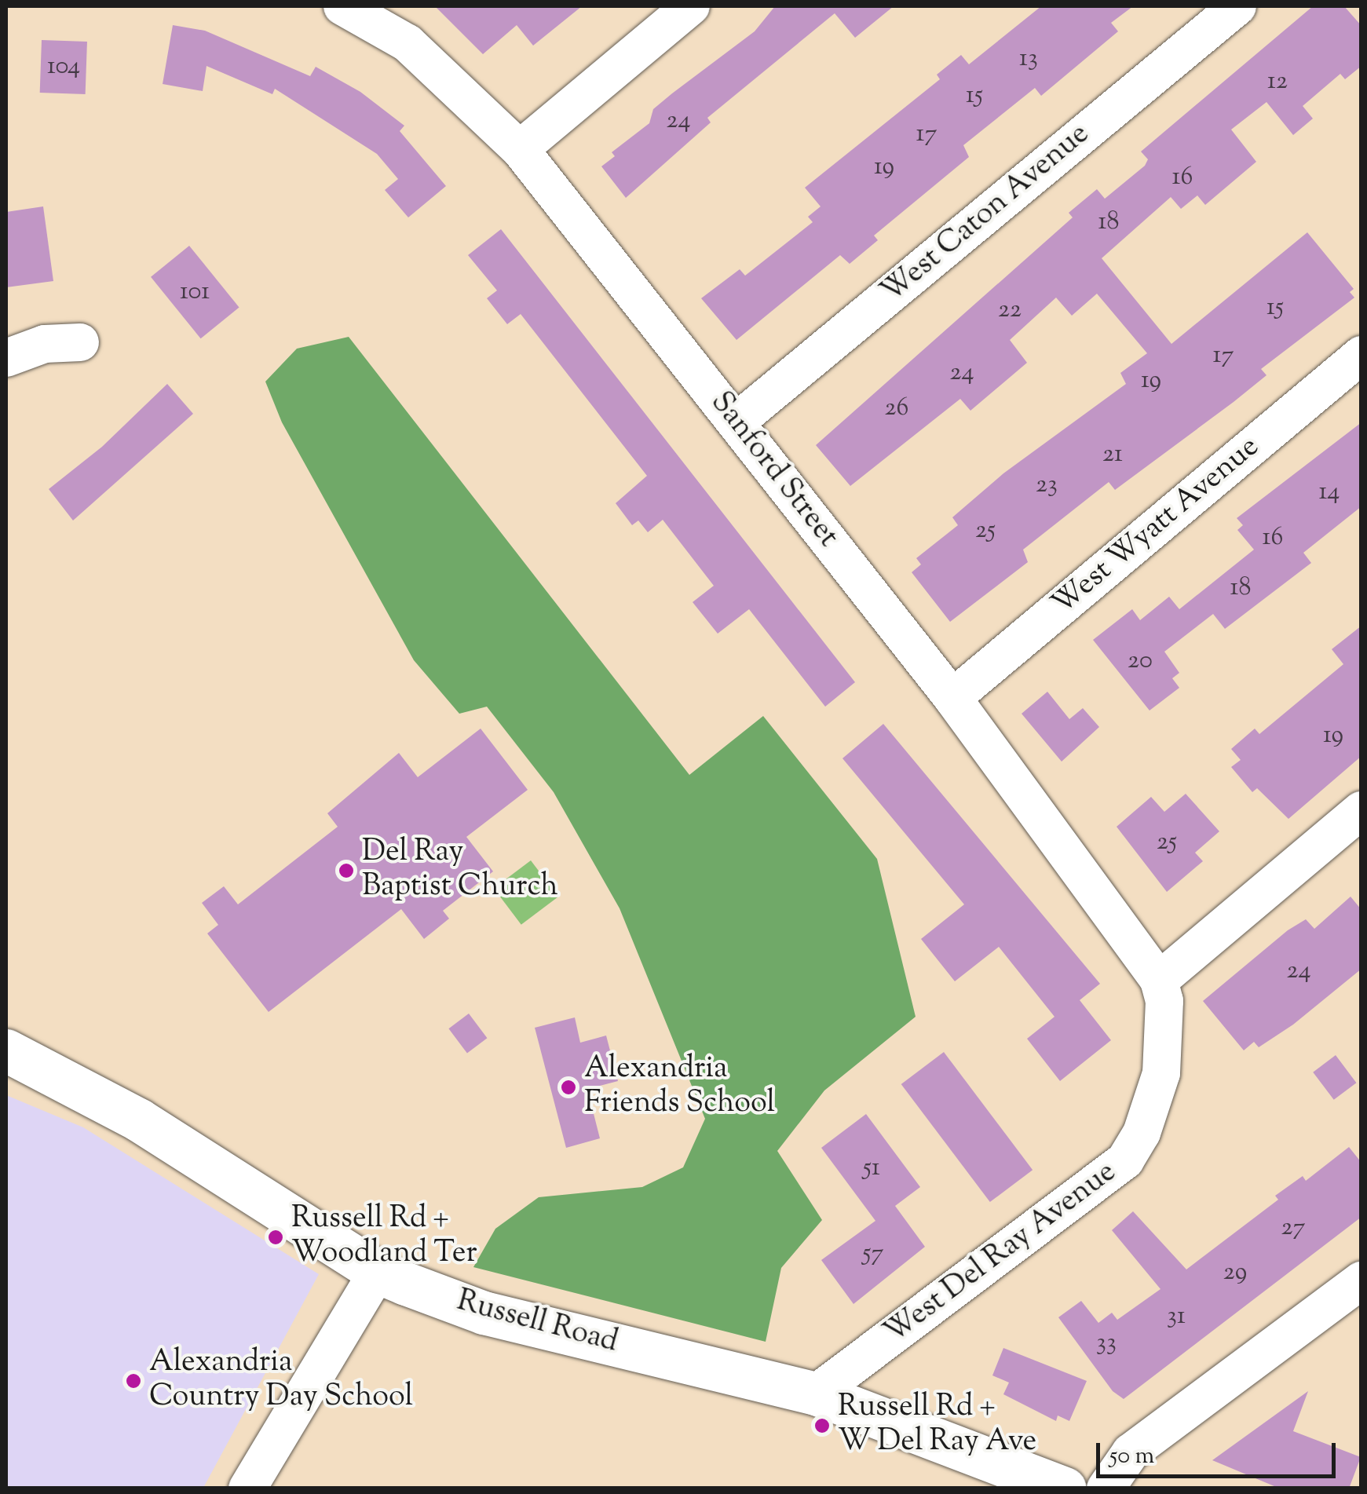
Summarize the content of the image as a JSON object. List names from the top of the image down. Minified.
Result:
{"streets":{"street":["West Caton Avenue","Sanford Street","West Wyatt Avenue","West Del Ray Avenue","Russell Road"]},"crossings":[["West Caton Avenue","Sanford Street"],["Sanford Street","West Wyatt Avenue"],["Sanford Street","West Del Ray Avenue"],["West Del Ray Avenue","Russell Road"]],"places":["Del Ray Baptist Church","Alexandria Friends School","Russell Rd + Woodland Ter","Alexandria Country Day School","Russell Rd + W Del Ray Ave"],"house_numbers":["13","104","12","15","24","17","19","16","18","101","15","22","17","24","19","26","21","23","14","25","16","18","20","19","25","24","51","27","57","29","31","33"],"scale_bar":"50 m"}
